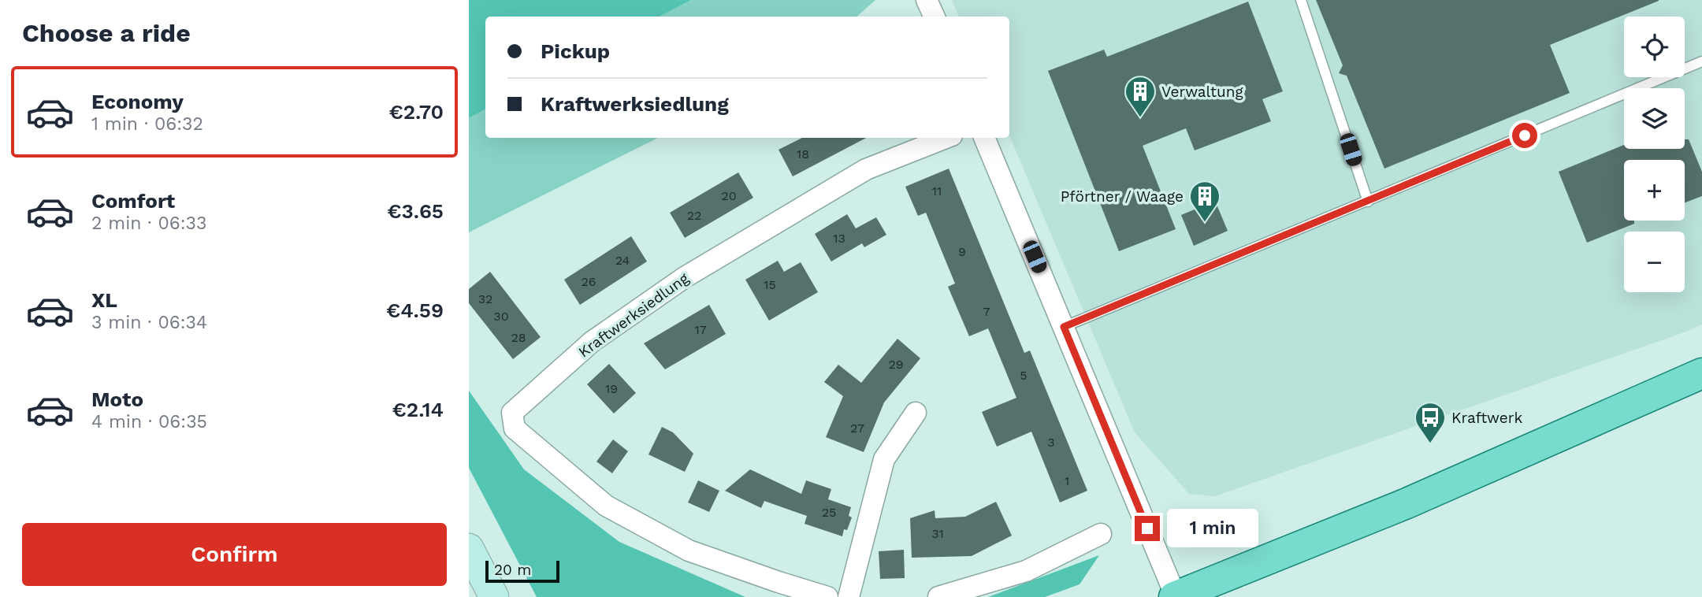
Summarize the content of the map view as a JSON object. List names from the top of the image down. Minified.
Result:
{"streets":{"street":["Kraftwerksiedlung"]},"places":{"building":["Verwaltung","Pförtner / Waage"],"bus stop":["Kraftwerk"]},"house_numbers":["18","11","20","22","13","9","24","26","15","32","7","30","17","28","29","5","19","27","3","1","25","31"],"scale_bar":"20 m","page":{"heading":"Choose a ride","map_buttons":["+","−"],"banner":["Pickup","Kraftwerksiedlung"],"list":[{"name":"Economy","note":"1 min · 06:32","value":"€2.70"},{"name":"Comfort","note":"2 min · 06:33","value":"€3.65"},{"name":"XL","note":"3 min · 06:34","value":"€4.59"},{"name":"Moto","note":"4 min · 06:35","value":"€2.14"}],"bubble":"1 min","buttons":"Confirm","scale":"20 m"}}
